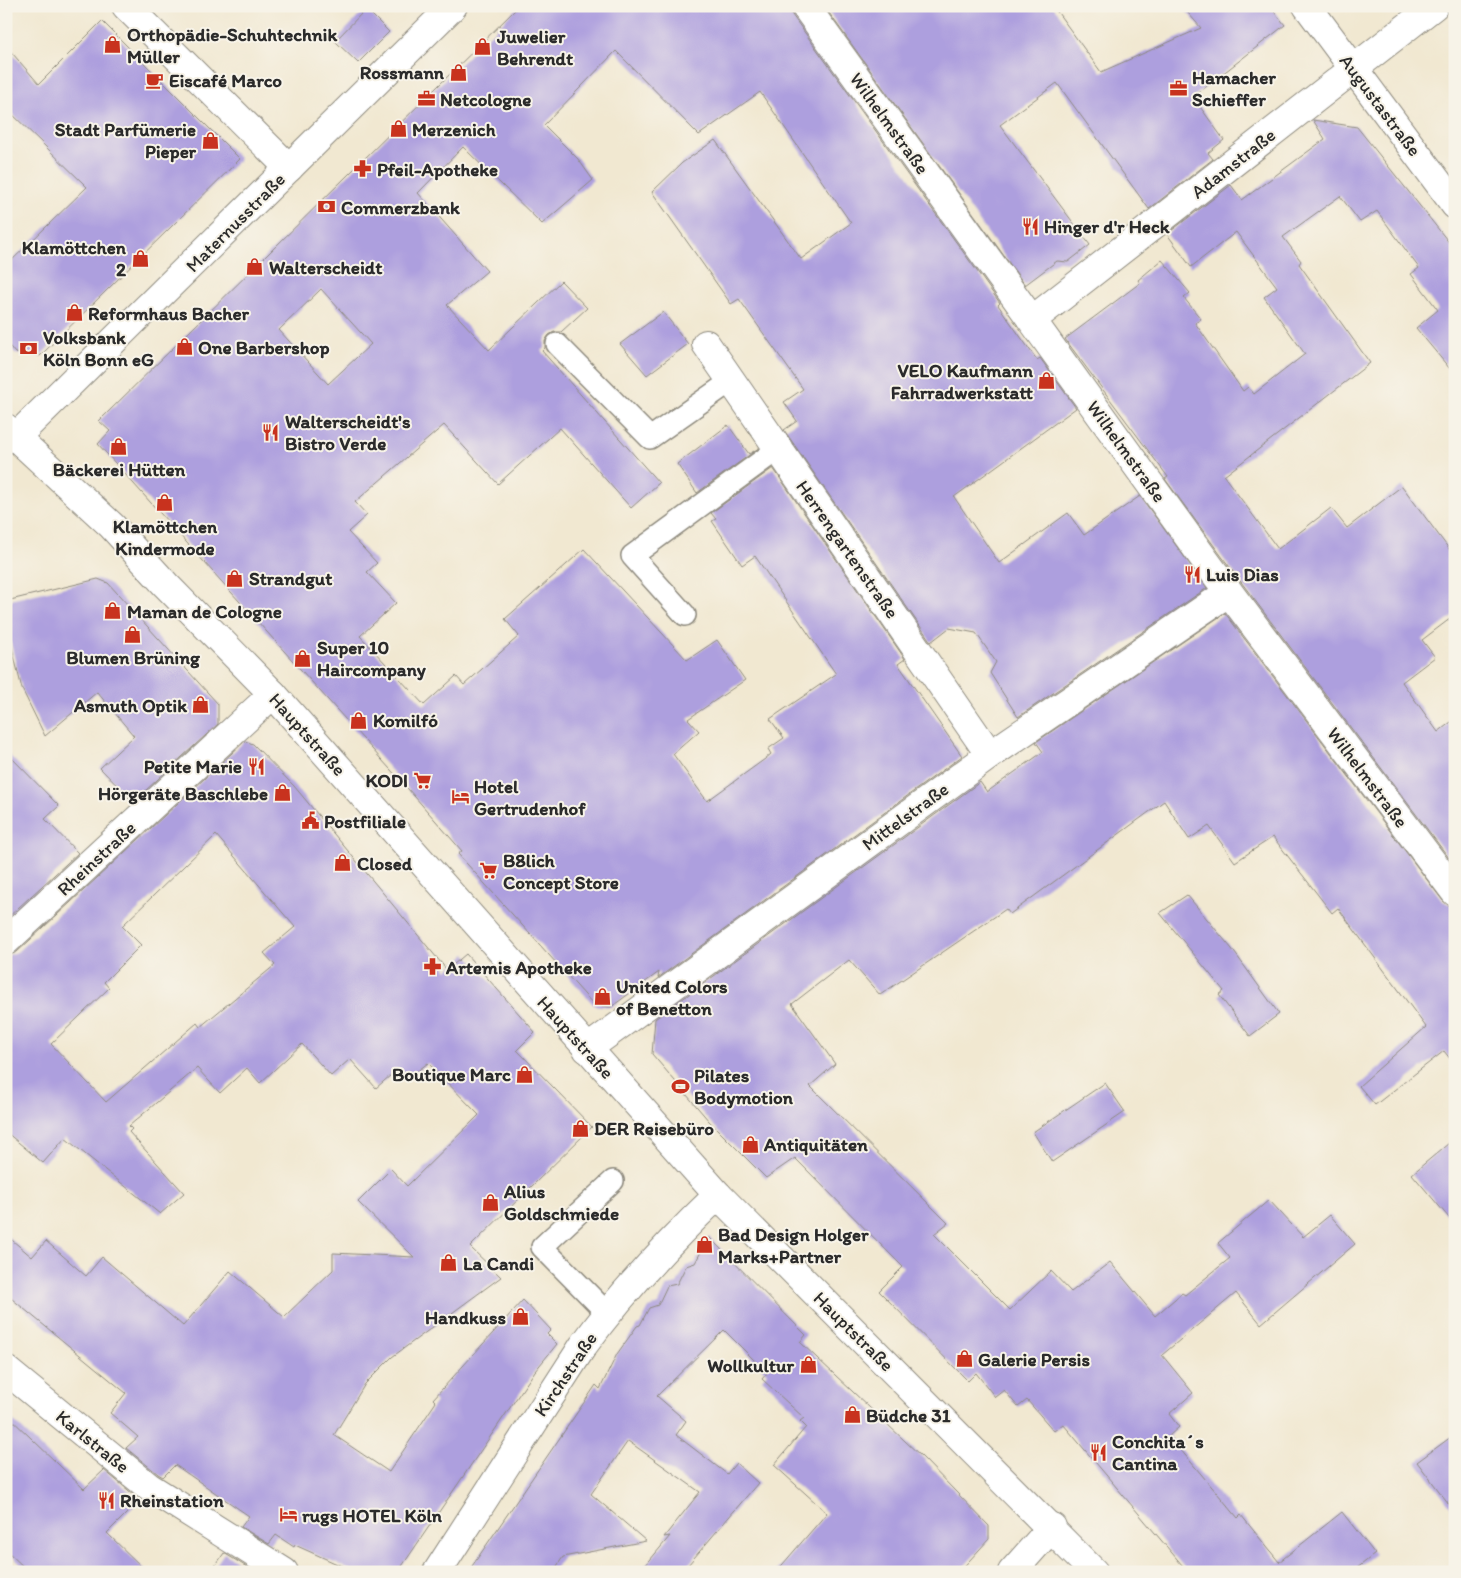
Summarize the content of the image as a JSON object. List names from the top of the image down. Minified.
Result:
{"streets":{"street":["Augustastraße","Wilhelmstraße","Adamstraße","Maternusstraße","Herrengartenstraße","Hauptstraße","Mittelstraße","Rheinstraße","Kirchstraße","Karlstraße"]},"crossings":[["Augustastraße","Adamstraße"],["Wilhelmstraße","Adamstraße"],["Wilhelmstraße","Mittelstraße"],["Maternusstraße","Hauptstraße"],["Herrengartenstraße","Mittelstraße"],["Hauptstraße","Mittelstraße"],["Hauptstraße","Rheinstraße"],["Hauptstraße","Kirchstraße"]],"places":{"shop":["Orthopädie-Schuhtechnik Müller","Juwelier Behrendt","Rossmann","Merzenich","Stadt Parfümerie Pieper","Klamöttchen 2","Walterscheidt","Reformhaus Bacher","One Barbershop","VELO Kaufmann Fahrradwerkstatt","Bäckerei Hütten","Klamöttchen Kindermode","Strandgut","Maman de Cologne","Blumen Brüning","Super 10 Haircompany","Asmuth Optik","Komilfó","Hörgeräte Baschlebe","Closed","United Colors of Benetton","Boutique Marc","DER Reisebüro","Antiquitäten","Alius Goldschmiede","Bad Design Holger Marks+Partner","La Candi","Handkuss","Galerie Persis","Wollkultur","Büdche 31"],"cafe":["Eiscafé Marco"],"office":["Hamacher Schieffer","Netcologne"],"pharmacy":["Pfeil-Apotheke","Artemis Apotheke"],"bank":["Commerzbank","Volksbank Köln Bonn eG"],"restaurant":["Hinger d'r Heck","Walterscheidt's Bistro Verde","Luis Dias","Petite Marie","Conchita´s Cantina","Rheinstation"],"supermarket":["KODI","B8lich Concept Store"],"hotel":["Hotel Gertrudenhof","rugs HOTEL Köln"],"public building":["Postfiliale"],"sports":["Pilates Bodymotion"]}}
